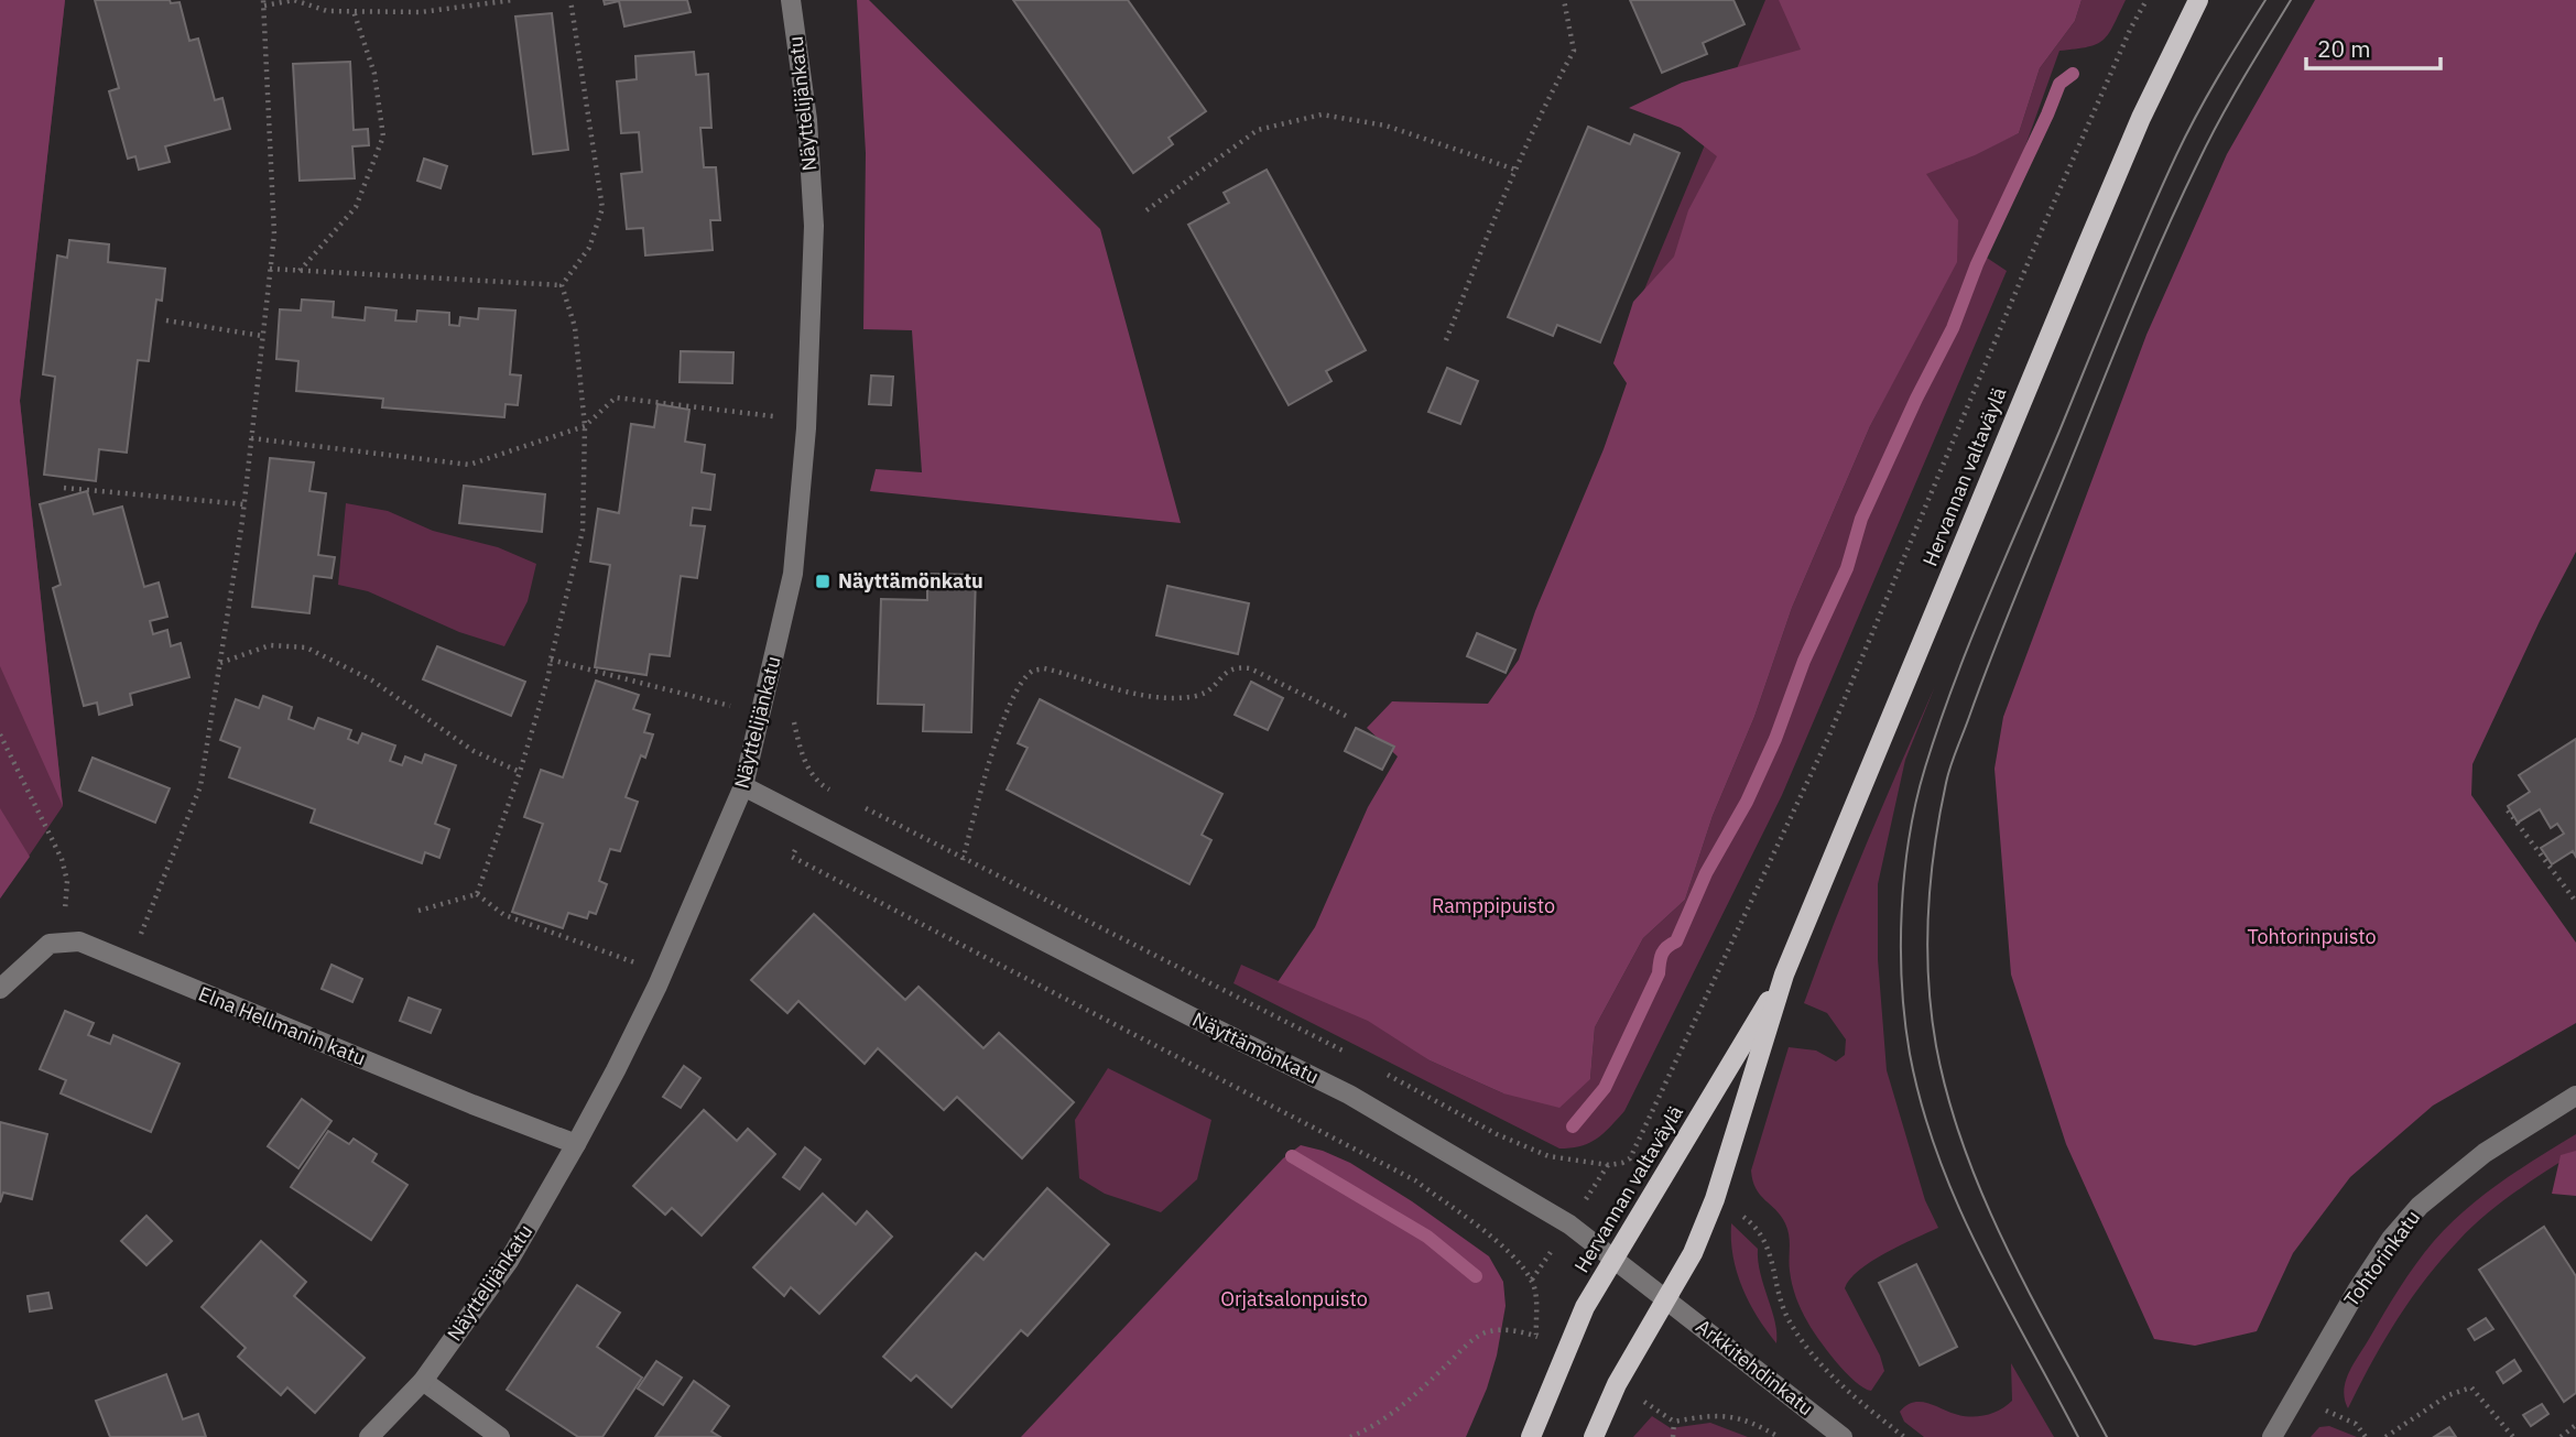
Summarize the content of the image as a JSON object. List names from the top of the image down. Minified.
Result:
{"streets":{"main road":["Hervannan valtaväylä"],"street":["Näyttelijänkatu","Elna Hellmanin katu","Näyttämönkatu","Tohtorinkatu","Arkkitehdinkatu"]},"crossings":[["Näyttelijänkatu","Elna Hellmanin katu"],["Näyttelijänkatu","Näyttämönkatu"],["Hervannan valtaväylä","Näyttämönkatu"],["Hervannan valtaväylä","Arkkitehdinkatu"],["Näyttämönkatu","Arkkitehdinkatu"]],"parks":["Ramppipuisto","Tohtorinpuisto","Orjatsalonpuisto"],"places":{"transit":["Näyttämönkatu"]},"scale_bar":"20 m"}
